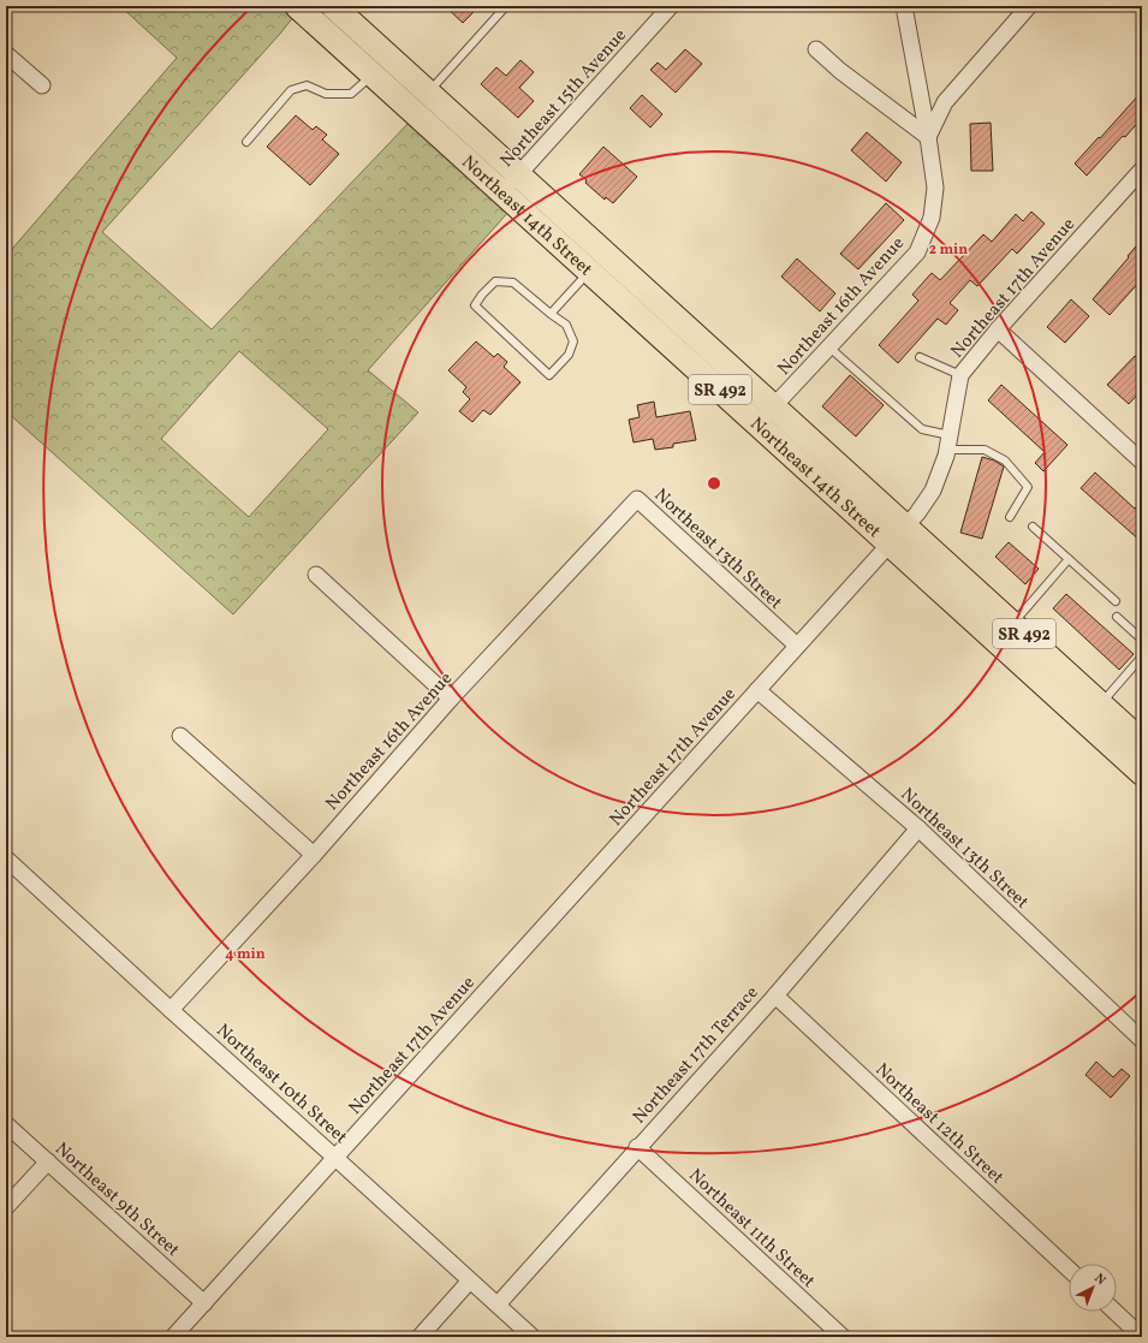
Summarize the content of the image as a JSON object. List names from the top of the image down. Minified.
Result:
{"streets":{"main road":["Northeast 14th Street","SR 492"],"street":["Northeast 15th Avenue","Northeast 17th Avenue","Northeast 16th Avenue","Northeast 13th Street","Northeast 17th Terrace","Northeast 10th Street","Northeast 12th Street","Northeast 9th Street","Northeast 11th Street"]},"crossings":[["Northeast 15th Avenue","Northeast 14th Street"],["Northeast 14th Street","Northeast 17th Avenue"],["Northeast 14th Street","Northeast 16th Avenue"],["Northeast 17th Avenue","Northeast 13th Street"],["Northeast 17th Avenue","Northeast 10th Street"],["Northeast 17th Avenue","Northeast 9th Street"],["Northeast 16th Avenue","Northeast 13th Street"],["Northeast 16th Avenue","Northeast 10th Street"],["Northeast 13th Street","Northeast 17th Terrace"],["Northeast 17th Terrace","Northeast 10th Street"],["Northeast 17th Terrace","Northeast 12th Street"],["Northeast 17th Terrace","Northeast 11th Street"]],"north":"top right","rings":["2 min","4 min"]}
